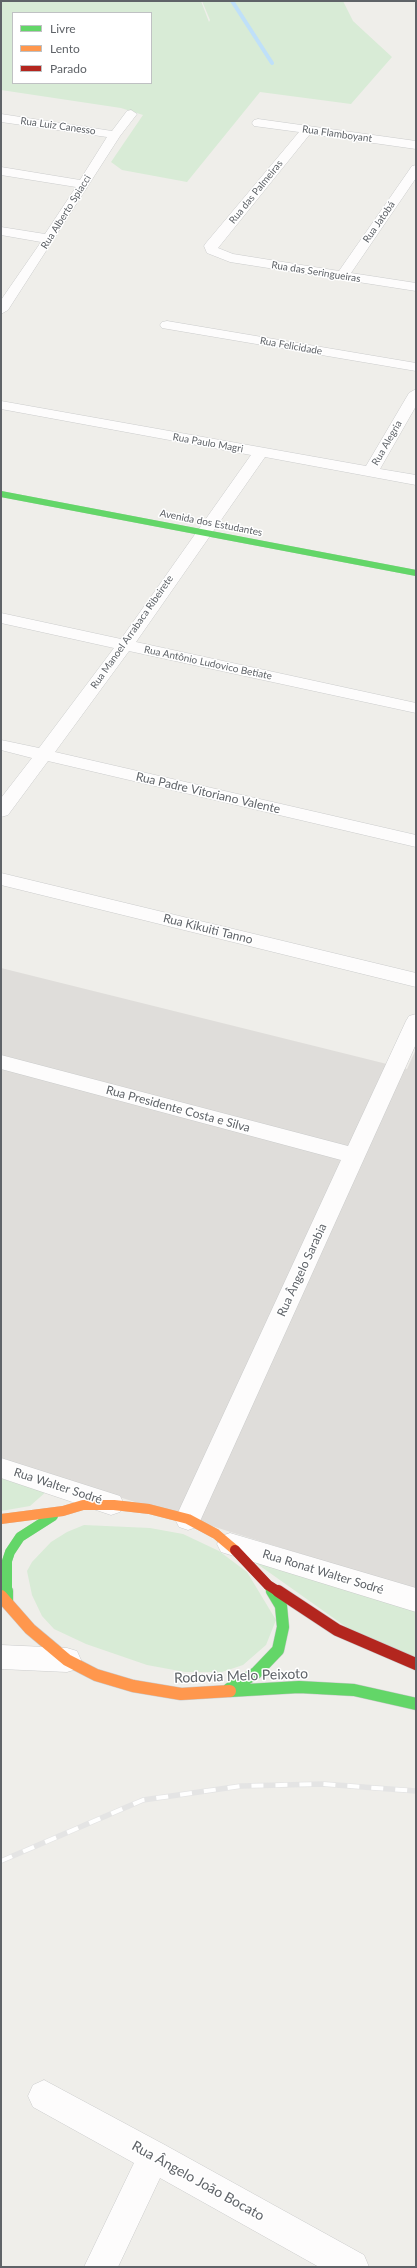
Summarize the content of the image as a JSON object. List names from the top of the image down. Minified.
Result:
{"streets":{"main road":["Avenida dos Estudantes","Rodovia Melo Peixoto"],"street":["Rua Luiz Canesso","Rua Flamboyant","Rua das Palmeiras","Rua Alberto Spiacci","Rua Jatobá","Rua das Seringueiras","Rua Felicidade","Rua Paulo Magri","Rua Alegria","Rua Manoel Arrabaca Ribeirete","Rua Antônio Ludovico Betiate","Rua Padre Vitoriano Valente","Rua Kikuiti Tanno","Rua Presidente Costa e Silva","Rua Ângelo Sarabia","Rua Walter Sodré","Rua Ronat Walter Sodré","Rua Ângelo João Bocato"]},"crossings":[["Rua Luiz Canesso","Rua Alberto Spiacci"],["Rua Flamboyant","Rua das Palmeiras"],["Rua das Palmeiras","Rua das Seringueiras"],["Rua Jatobá","Rua das Seringueiras"],["Rua Paulo Magri","Rua Alegria"],["Rua Paulo Magri","Rua Manoel Arrabaca Ribeirete"],["Avenida dos Estudantes","Rua Manoel Arrabaca Ribeirete"],["Rua Manoel Arrabaca Ribeirete","Rua Antônio Ludovico Betiate"],["Rua Manoel Arrabaca Ribeirete","Rua Padre Vitoriano Valente"],["Rua Presidente Costa e Silva","Rua Ângelo Sarabia"]],"legend":["Livre","Lento","Parado"]}
